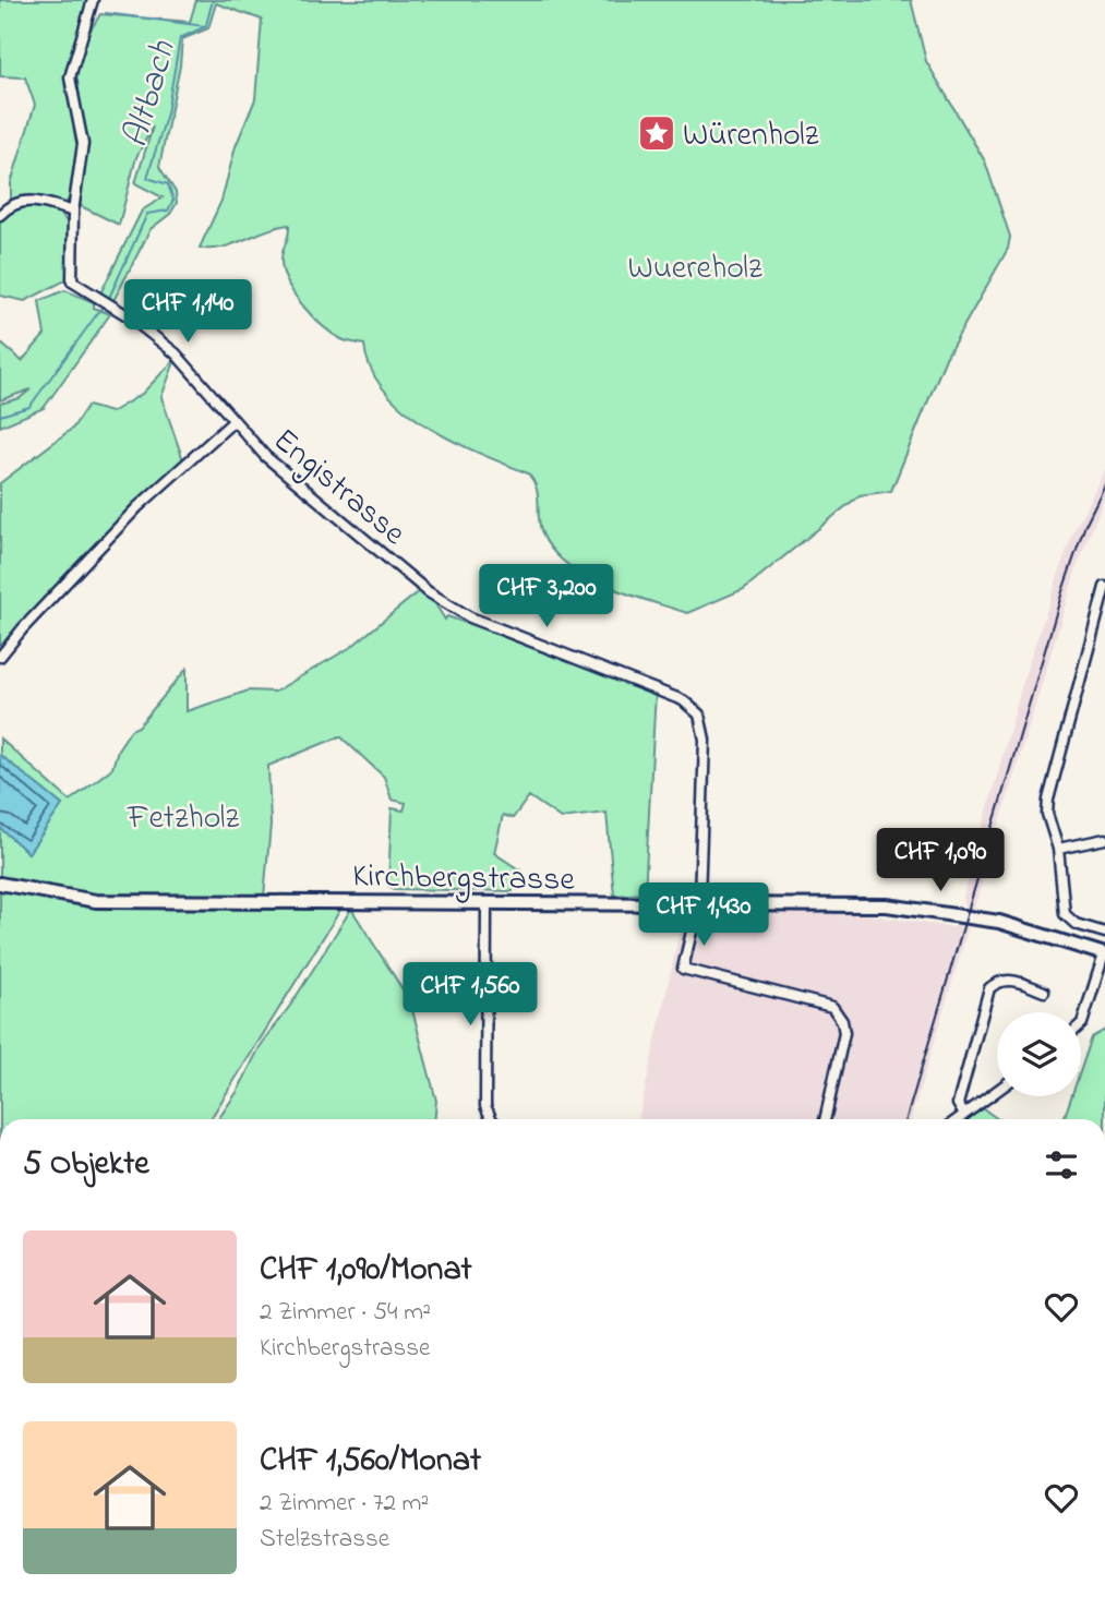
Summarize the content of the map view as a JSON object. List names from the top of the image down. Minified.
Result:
{"streets":{"main road":["Kirchbergstrasse"],"street":["Engistrasse"]},"crossings":[["Engistrasse","Kirchbergstrasse"]],"water":["Altbach"],"parks":["Wuereholz","Fetzholz"],"places":{"place":["Würenholz"]},"page":{"price":["CHF 1,140","CHF 3,200","CHF 1,090","CHF 1,430","CHF 1,560"],"heading":"5 Objekte","list":[{"name":"CHF 1,090/Monat","note":"2 Zimmer · 54 m² · Kirchbergstrasse"},{"name":"CHF 1,560/Monat","note":"2 Zimmer · 72 m² · Stelzstrasse"}]}}
